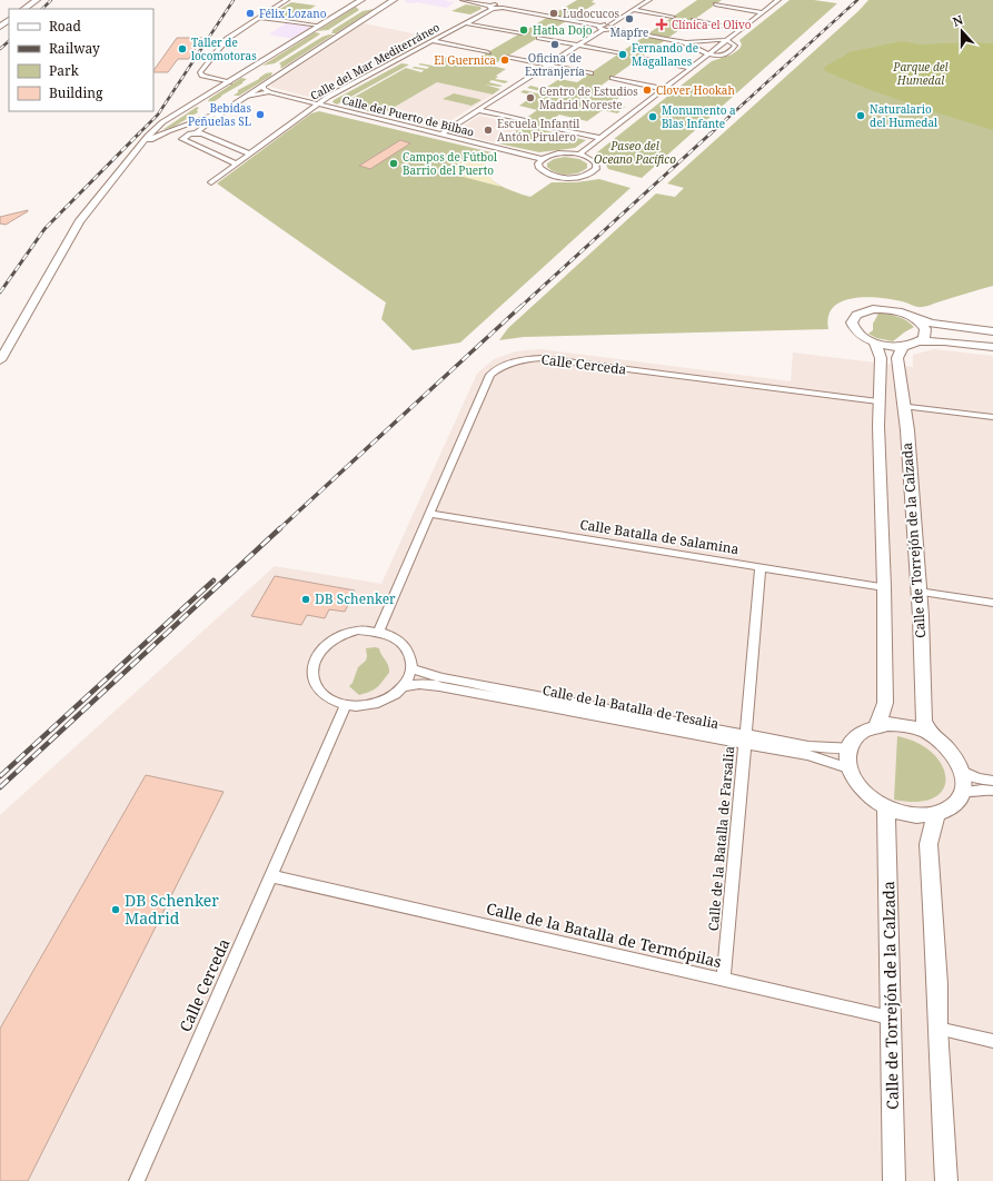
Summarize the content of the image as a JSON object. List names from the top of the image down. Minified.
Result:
{"streets":{"main road":["Calle de Torrejón de la Calzada"],"street":["Calle del Mar Mediterráneo","Calle del Puerto de Bilbao","Calle Cerceda","Calle Batalla de Salamina","Calle de la Batalla de Tesalia","Calle de la Batalla de Farsalia","Calle de la Batalla de Termópilas"]},"crossings":[["Calle del Mar Mediterráneo","Calle del Puerto de Bilbao"],["Calle Cerceda","Calle Batalla de Salamina"],["Calle Cerceda","Calle de la Batalla de Tesalia"],["Calle Cerceda","Calle de la Batalla de Termópilas"],["Calle Batalla de Salamina","Calle de la Batalla de Farsalia"],["Calle de Torrejón de la Calzada","Calle de la Batalla de Tesalia"],["Calle de Torrejón de la Calzada","Calle de la Batalla de Termópilas"],["Calle de la Batalla de Tesalia","Calle de la Batalla de Farsalia"],["Calle de la Batalla de Farsalia","Calle de la Batalla de Termópilas"]],"parks":["Parque del Humedal","Paseo del Oceano Pacífico"],"places":{"other":["Félix Lozano","Ludocucos","Mapfre","Hatha Dojo","Oficina de Extranjería","Taller de locomotoras","Fernando de Magallanes","El Guernica","Clover Hookah","Centro de Estudios Madrid Noreste","Bebidas Peñuelas SL","Naturalario del Humedal","Monumento a Blas Infante","Escuela Infantil Antón Pirulero","Campos de Fútbol Barrio del Puerto","DB Schenker","DB Schenker Madrid"],"health":["Clínica el Olivo"]},"legend":["Road","Railway","Park","Building"],"north":"top"}
